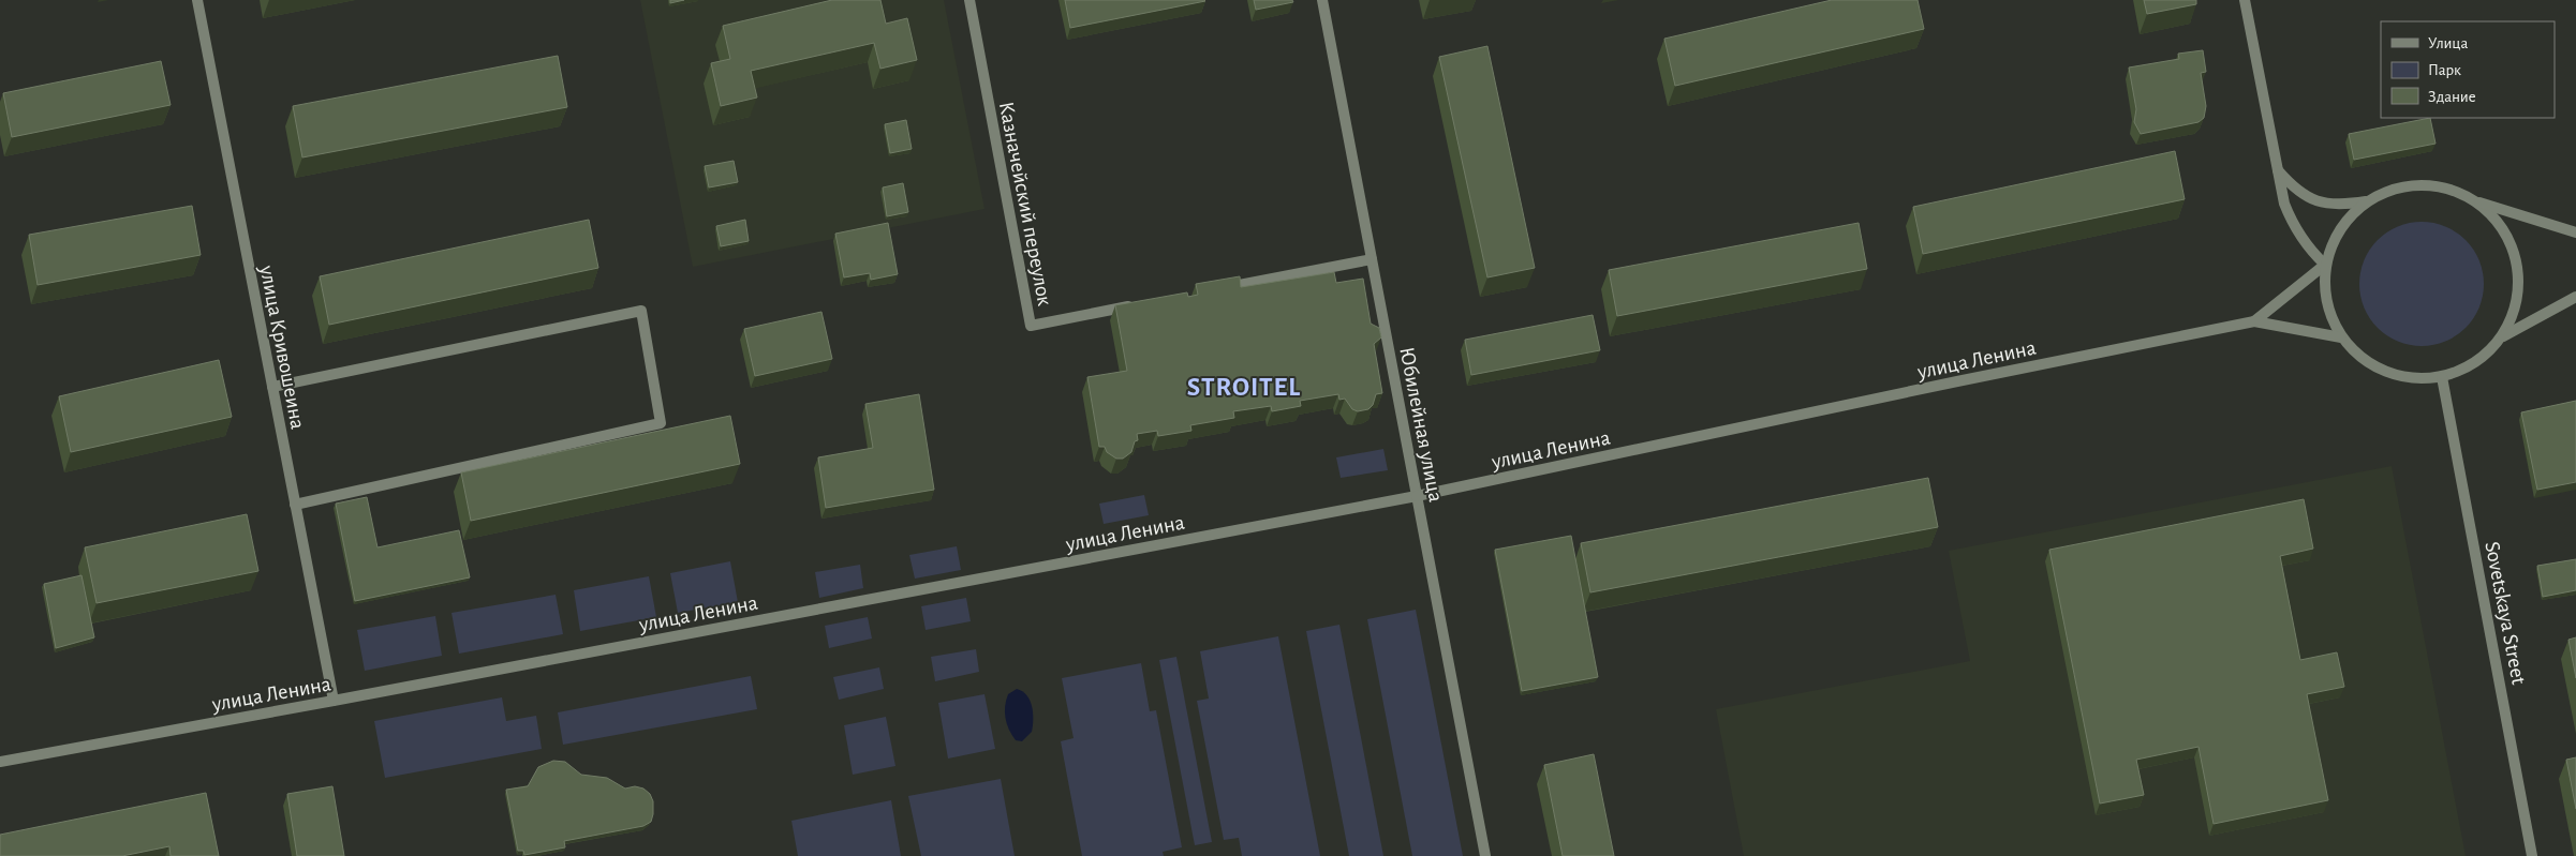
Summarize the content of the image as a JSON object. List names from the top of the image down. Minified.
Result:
{"streets":{"street":["Казначейский переулок","улица Кривошеина","улица Ленина","Юбилейная улица","Sovetskaya Street"]},"crossings":[["улица Кривошеина","улица Ленина"],["улица Ленина","Юбилейная улица"]],"districts":["STROITEL"],"legend":["Улица","Парк","Здание"]}
